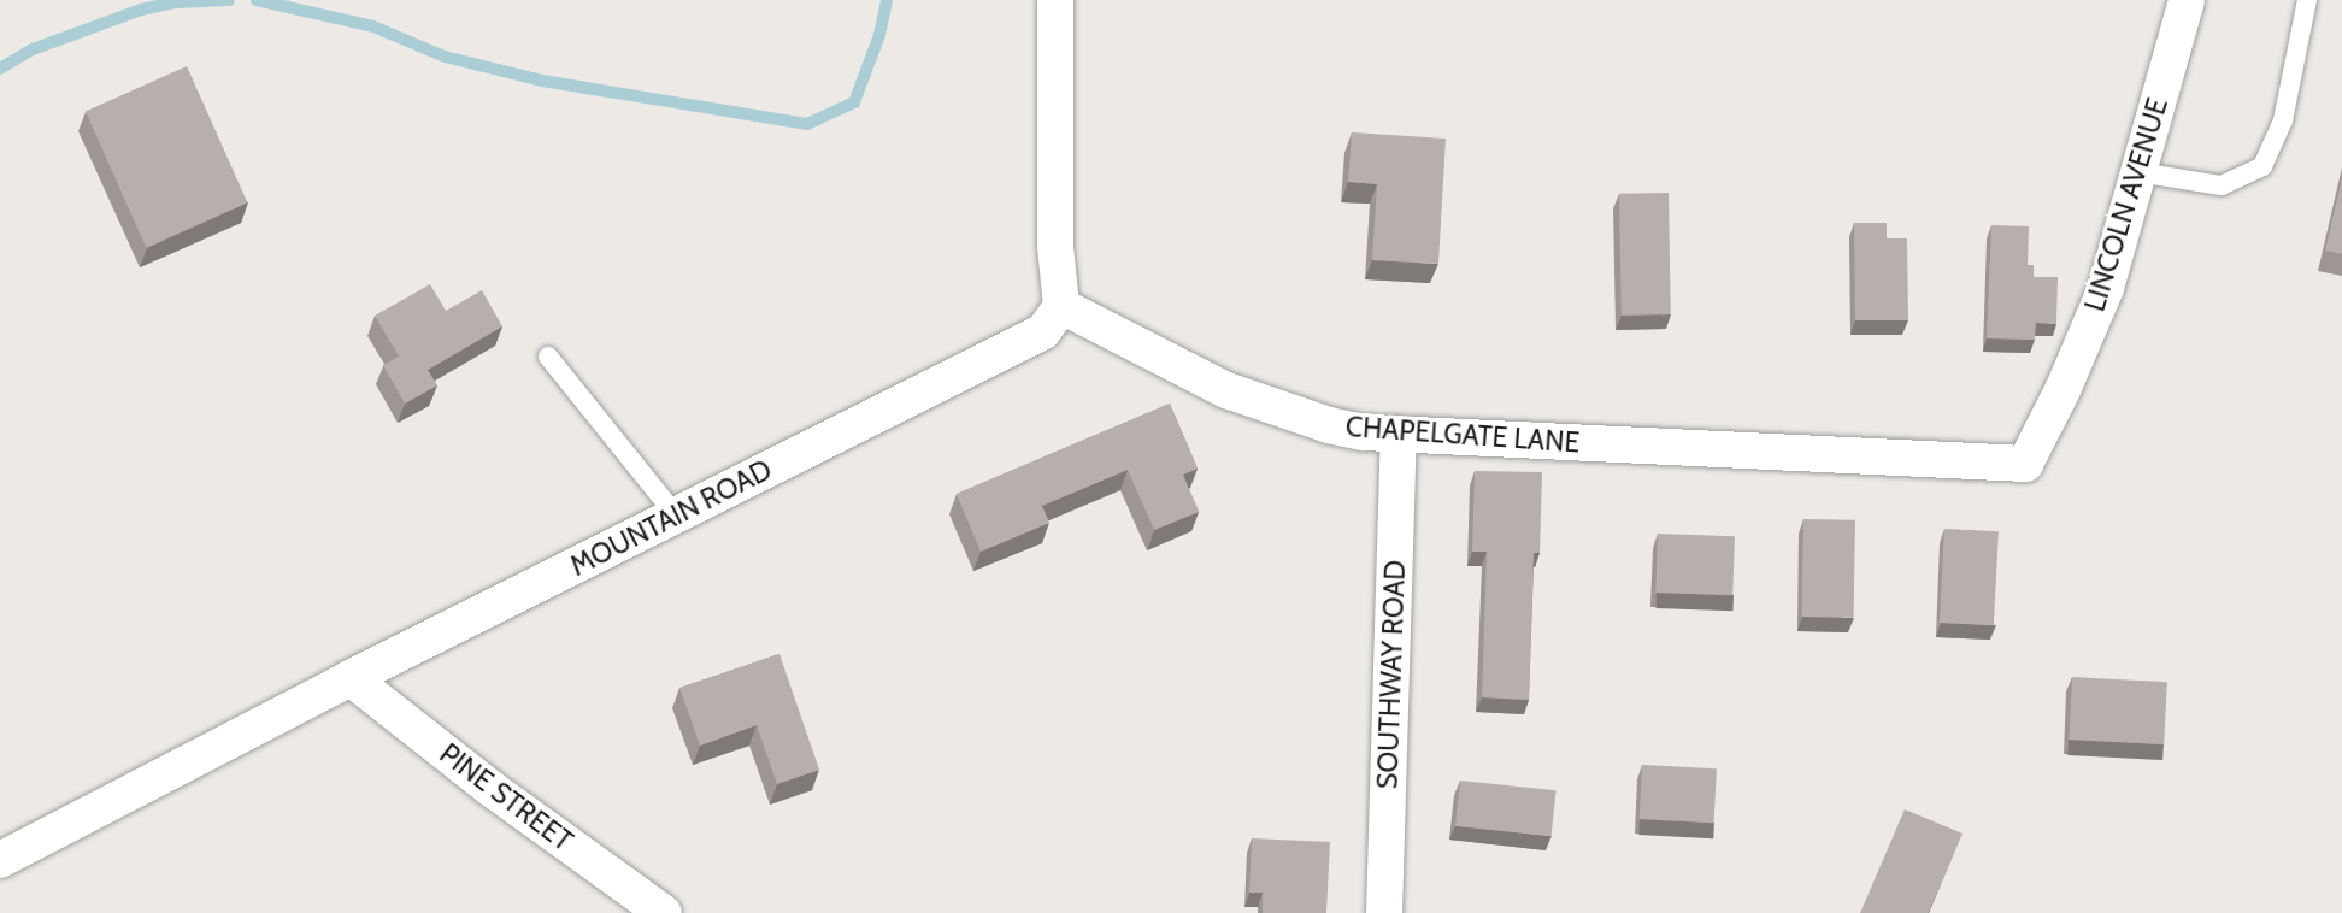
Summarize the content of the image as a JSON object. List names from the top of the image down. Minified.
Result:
{"streets":{"street":["LINCOLN AVENUE","CHAPELGATE LANE","MOUNTAIN ROAD","SOUTHWAY ROAD","PINE STREET"]},"crossings":[["LINCOLN AVENUE","CHAPELGATE LANE"],["CHAPELGATE LANE","MOUNTAIN ROAD"],["CHAPELGATE LANE","SOUTHWAY ROAD"],["MOUNTAIN ROAD","PINE STREET"]]}
